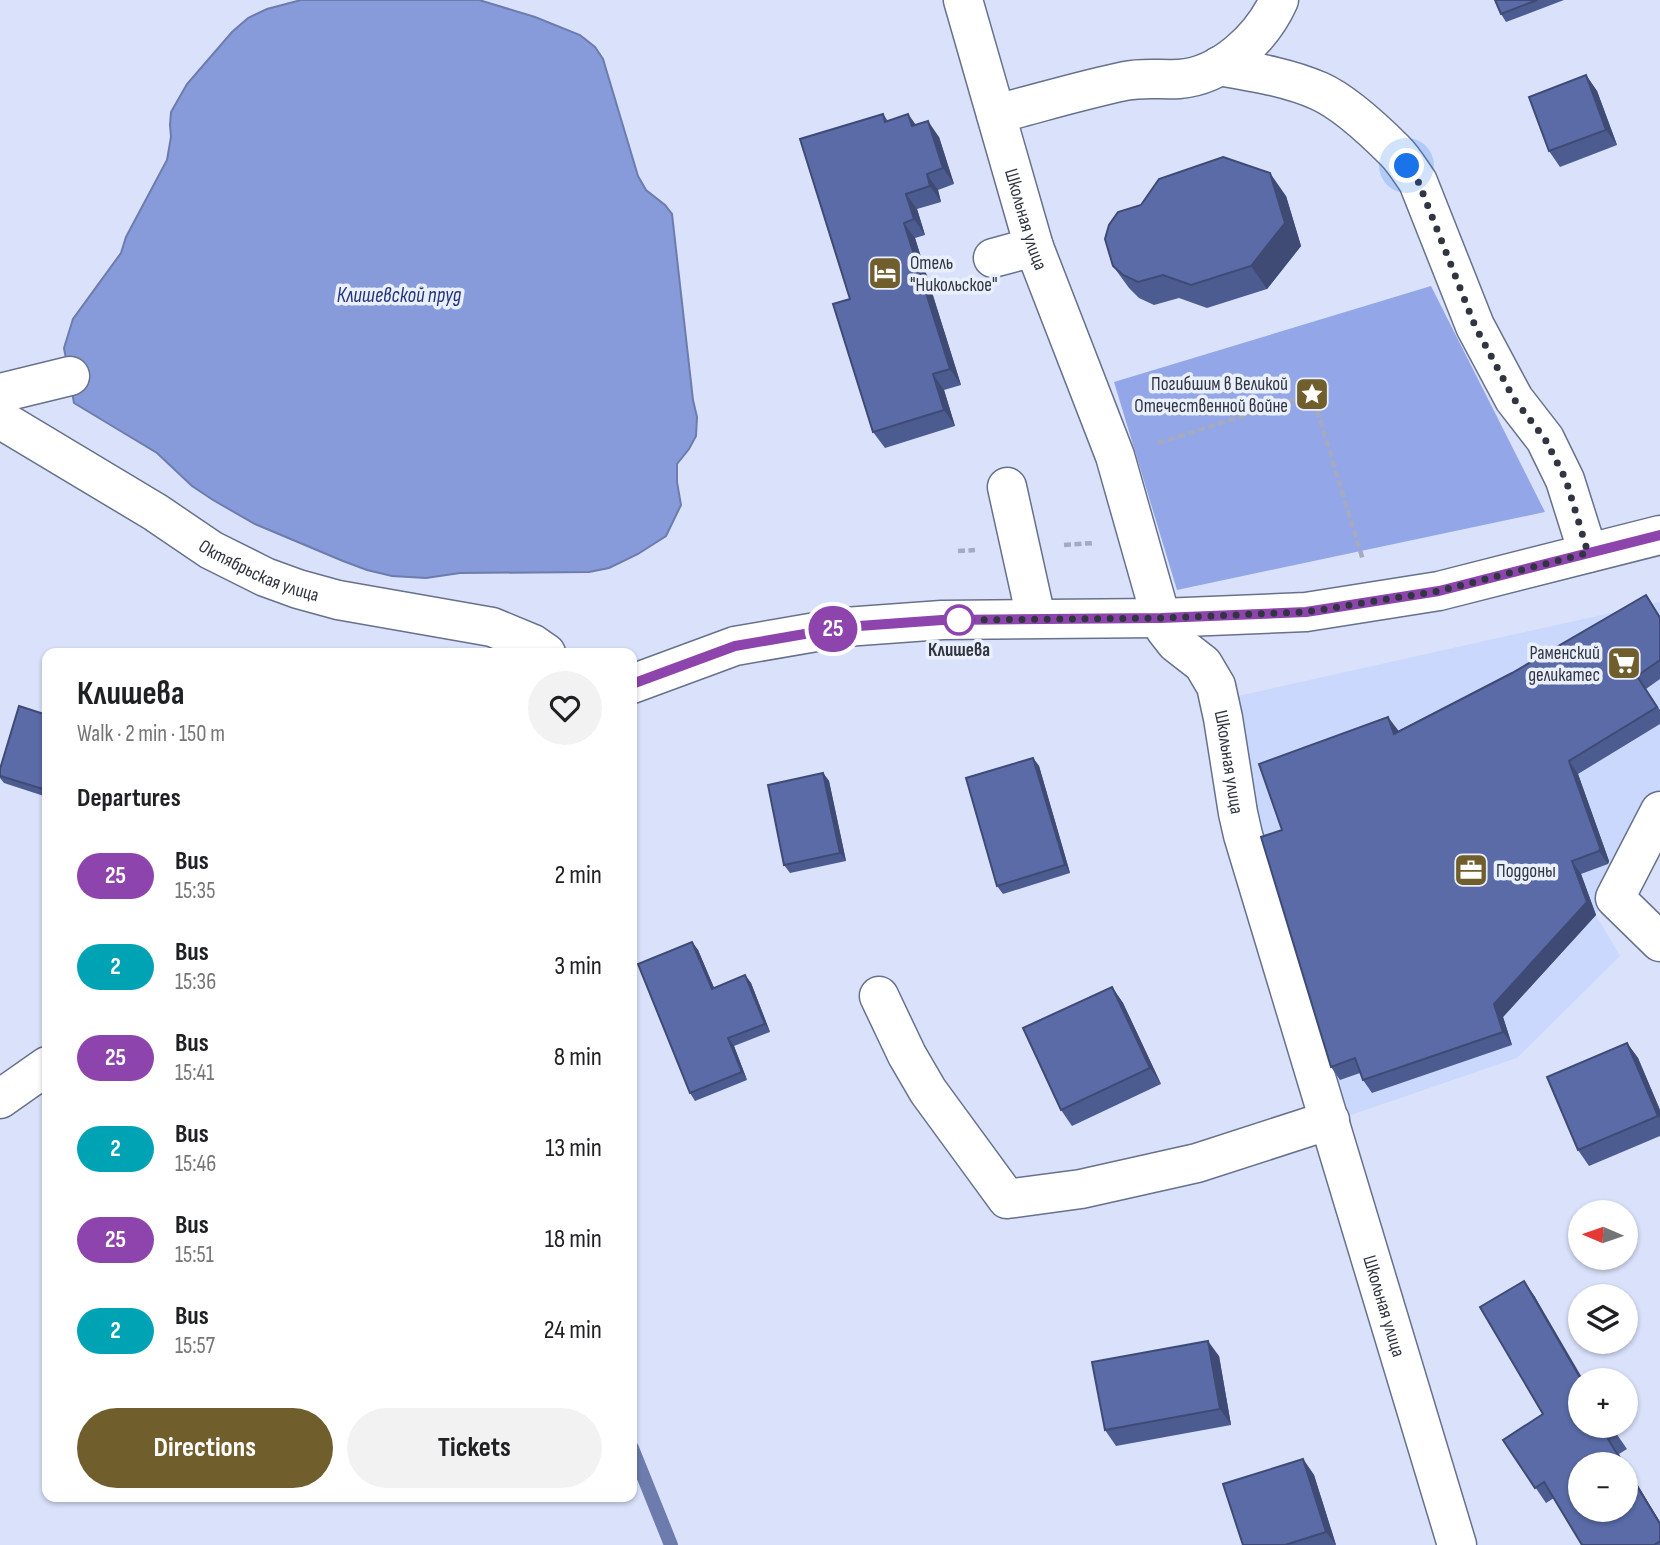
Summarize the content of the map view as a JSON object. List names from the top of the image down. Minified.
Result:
{"streets":{"street":["Школьная улица","Октябрьская улица"]},"water":["Клишевской пруд"],"places":{"hotel":["Отель \"Никольское\""],"place":["Погибшим в Великой Отечественной войне"],"other":["Клишева"],"supermarket":["Раменский деликатес"],"office":["Поддоны"]},"lines":["bus line 25"],"north":"left","page":{"on_map":"25","heading":[["Клишева","Walk · 2 min · 150 m"],"Departures"],"list":[{"mark":"25","name":"Bus","note":"15:35","value":"2 min"},{"mark":"2","name":"Bus","note":"15:36","value":"3 min"},{"mark":"25","name":"Bus","note":"15:41","value":"8 min"},{"mark":"2","name":"Bus","note":"15:46","value":"13 min"},{"mark":"25","name":"Bus","note":"15:51","value":"18 min"},{"mark":"2","name":"Bus","note":"15:57","value":"24 min"}],"map_buttons":["+","−"],"buttons":["Directions","Tickets"]}}
